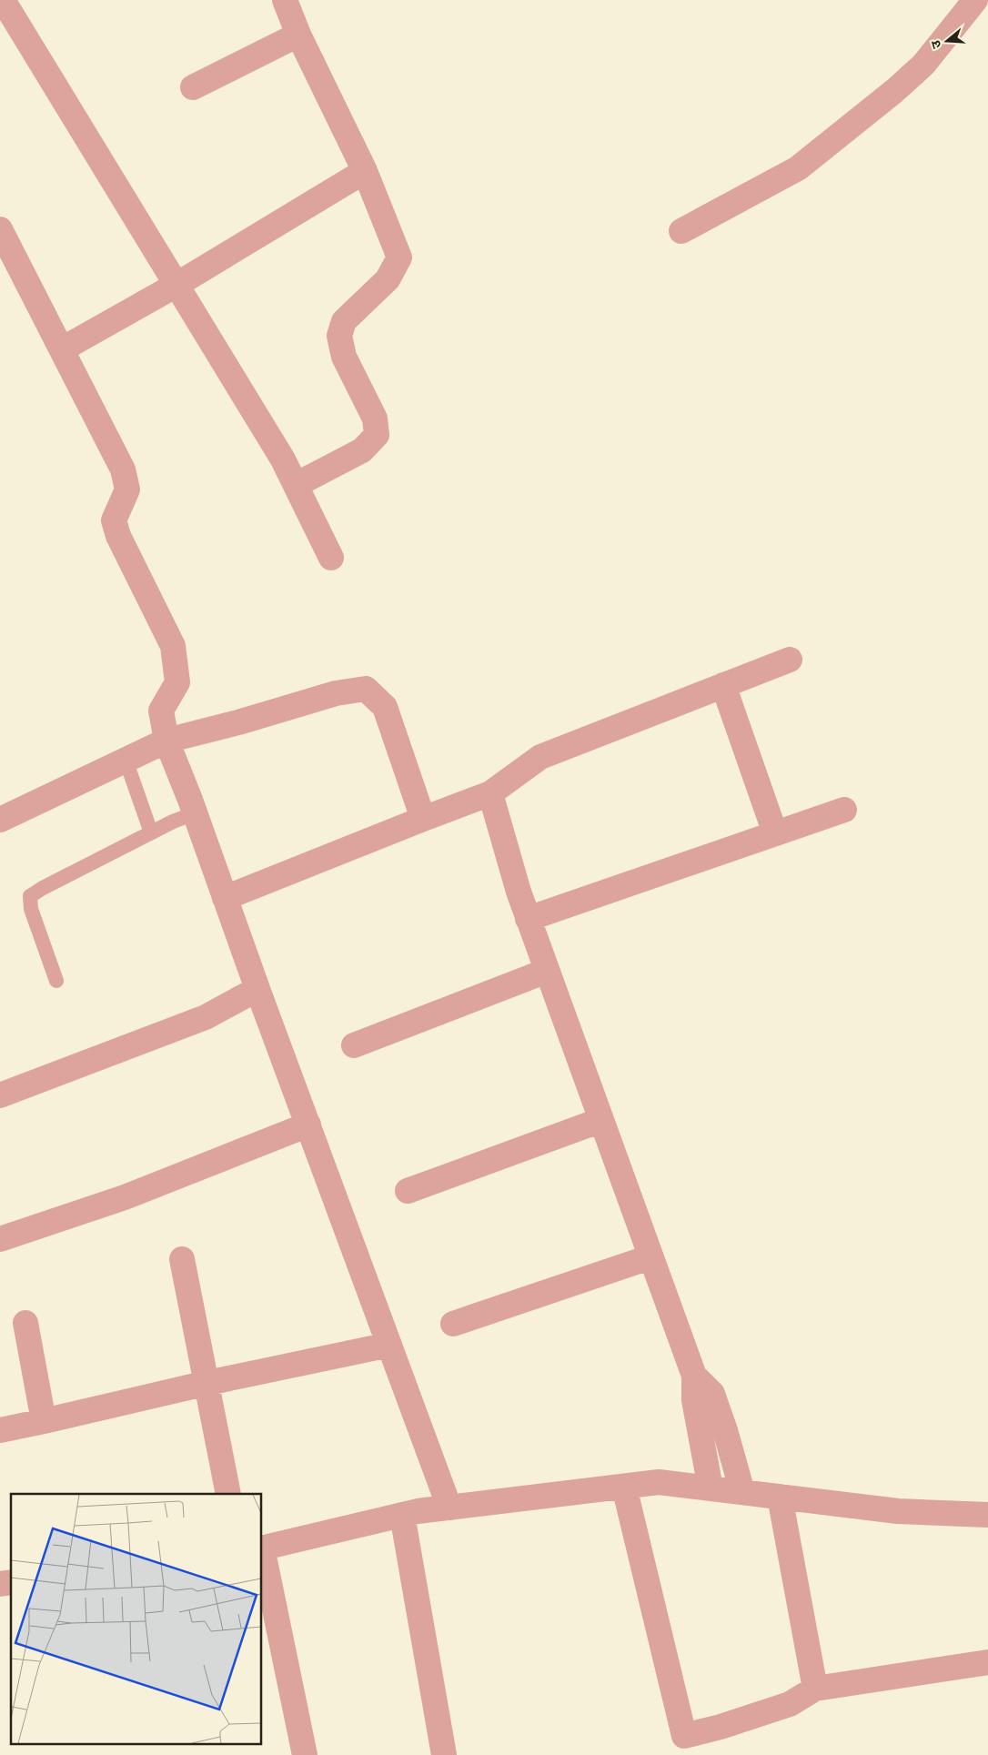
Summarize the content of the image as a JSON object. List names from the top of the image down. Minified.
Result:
{"north":"left"}
